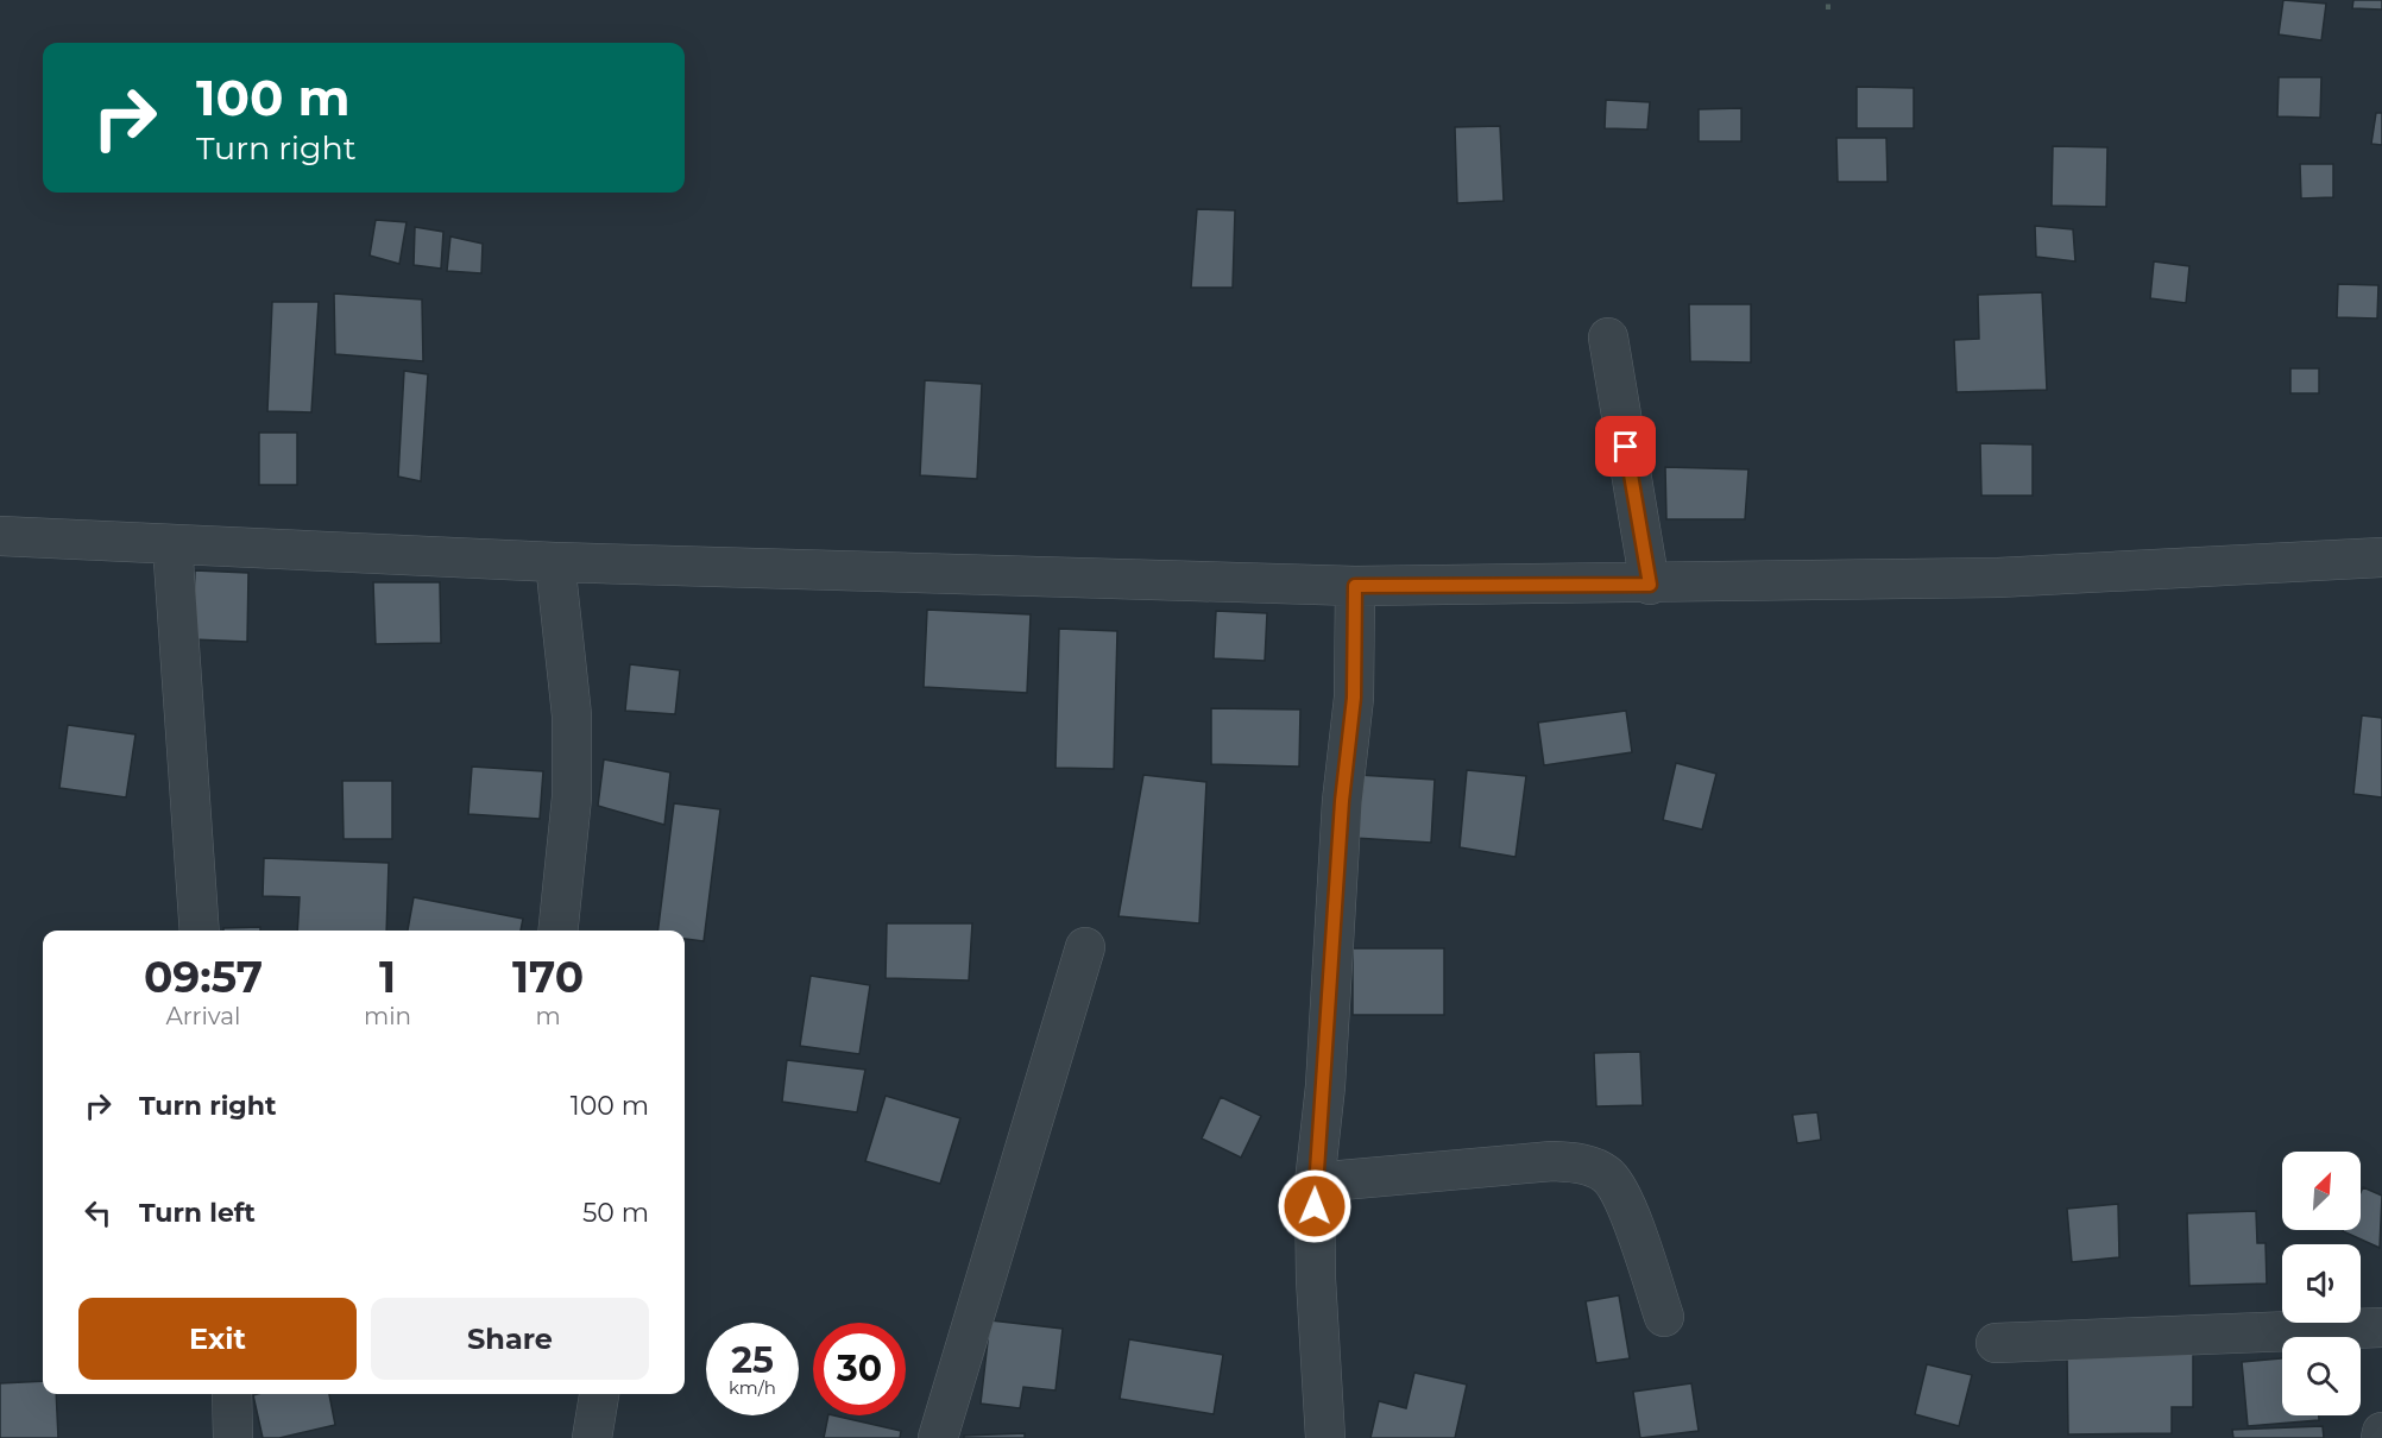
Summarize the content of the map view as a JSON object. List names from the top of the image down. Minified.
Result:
{"north":"top right","page":{"turn":["100 m","Turn right"],"eta":["09:57","Arrival","1","min","170","m"],"list":[{"name":"Turn right","value":"100 m"},{"name":"Turn left","value":"50 m"}],"buttons":["Exit","Share"],"speed":"25 km/h","limit":"30"}}
